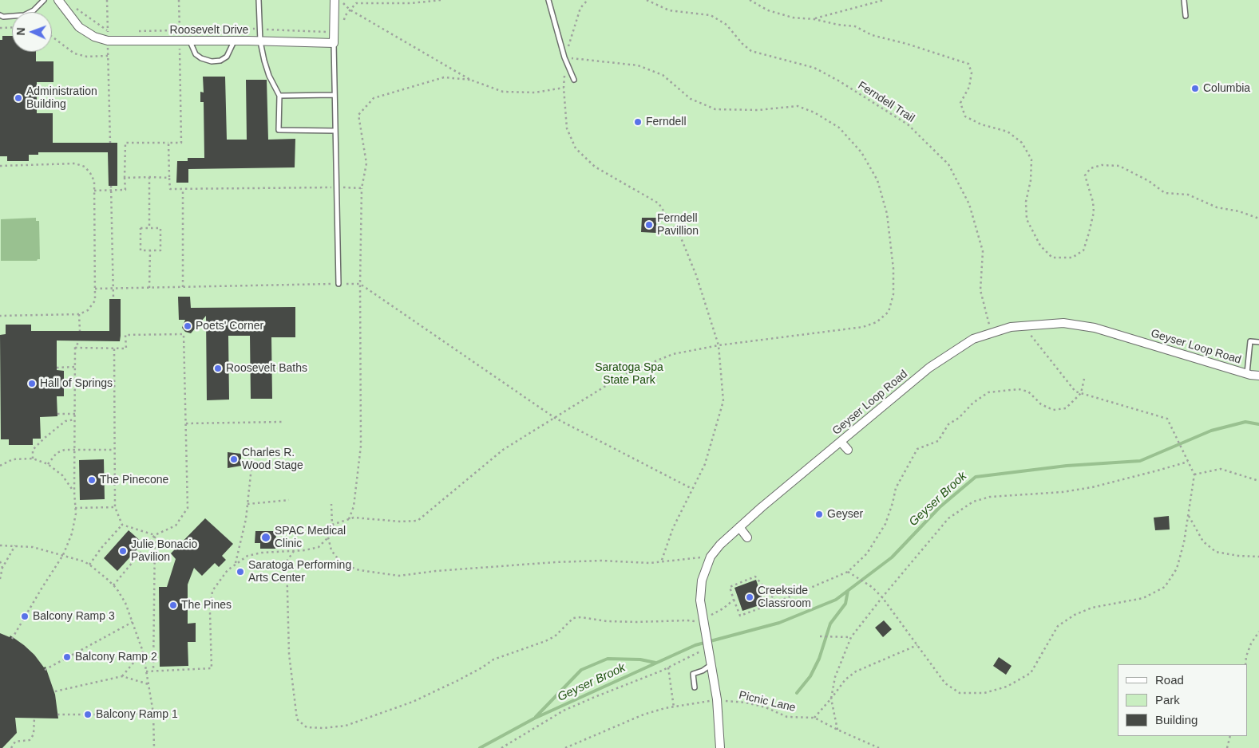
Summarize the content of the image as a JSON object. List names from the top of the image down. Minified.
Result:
{"streets":{"street":["Roosevelt Drive","Geyser Loop Road"],"path":["Ferndell Trail","Picnic Lane"]},"crossings":[["Ferndell Trail","Geyser Loop Road"],["Geyser Loop Road","Picnic Lane"]],"water":["Geyser Brook"],"parks":["Saratoga Spa State Park"],"places":["Columbia","Administration Building","Ferndell","Ferndell Pavillion","Poets' Corner","Roosevelt Baths","Hall of Springs","Charles R. Wood Stage","The Pinecone","Geyser","SPAC Medical Clinic","Julie Bonacio Pavilion","Saratoga Performing Arts Center","Creekside Classroom","The Pines","Balcony Ramp 3","Balcony Ramp 2","Balcony Ramp 1"],"legend":["Road","Park","Building"],"north":"left"}
